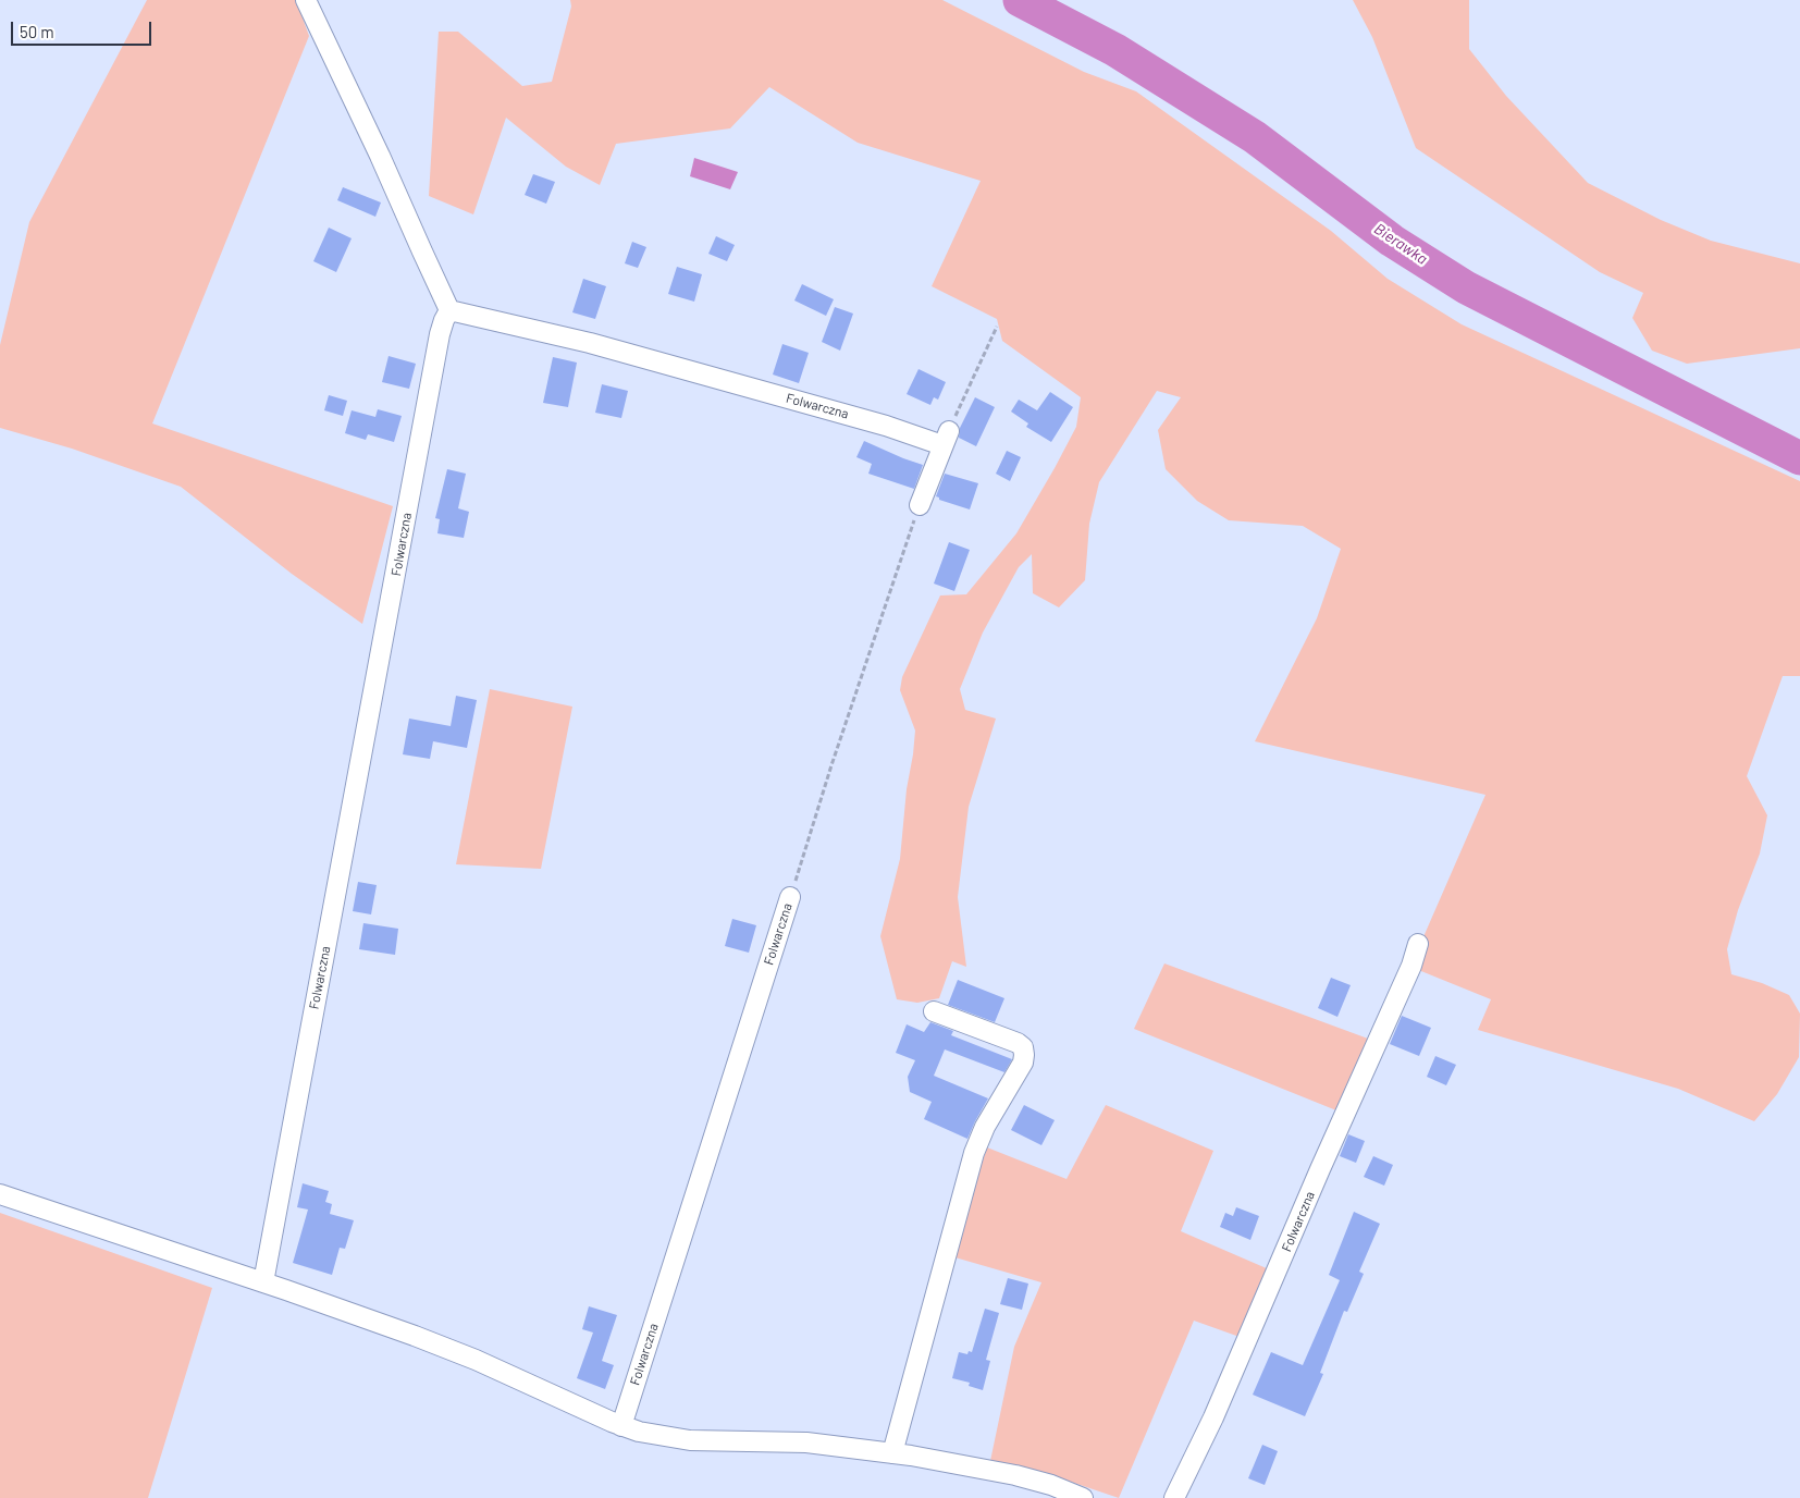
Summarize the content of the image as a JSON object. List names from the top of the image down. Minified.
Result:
{"streets":{"street":["Folwarczna"]},"water":["Bierawka"],"scale_bar":"50 m"}
